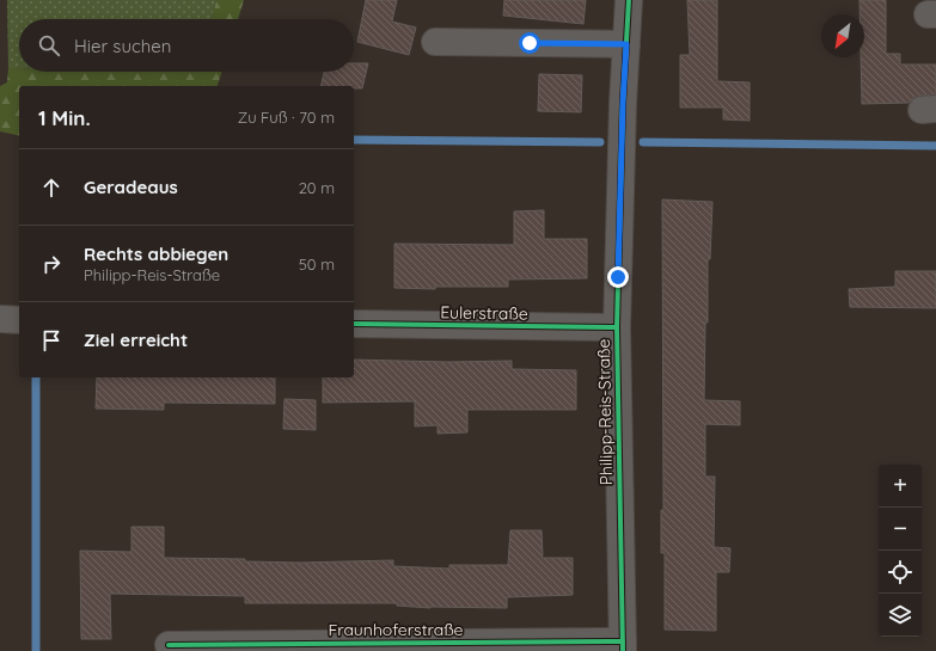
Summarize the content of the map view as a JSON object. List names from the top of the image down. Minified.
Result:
{"streets":{"street":["Eulerstraße","Philipp-Reis-Straße","Fraunhoferstraße"]},"crossings":[["Eulerstraße","Philipp-Reis-Straße"],["Philipp-Reis-Straße","Fraunhoferstraße"]],"north":"bottom left","page":{"search":"Hier suchen","heading":["1 Min.","Zu Fuß · 70 m"],"list":[["Geradeaus","20 m"],["Rechts abbiegen","Philipp-Reis-Straße","50 m"],"Ziel erreicht"],"map_buttons":["+","−"]}}
